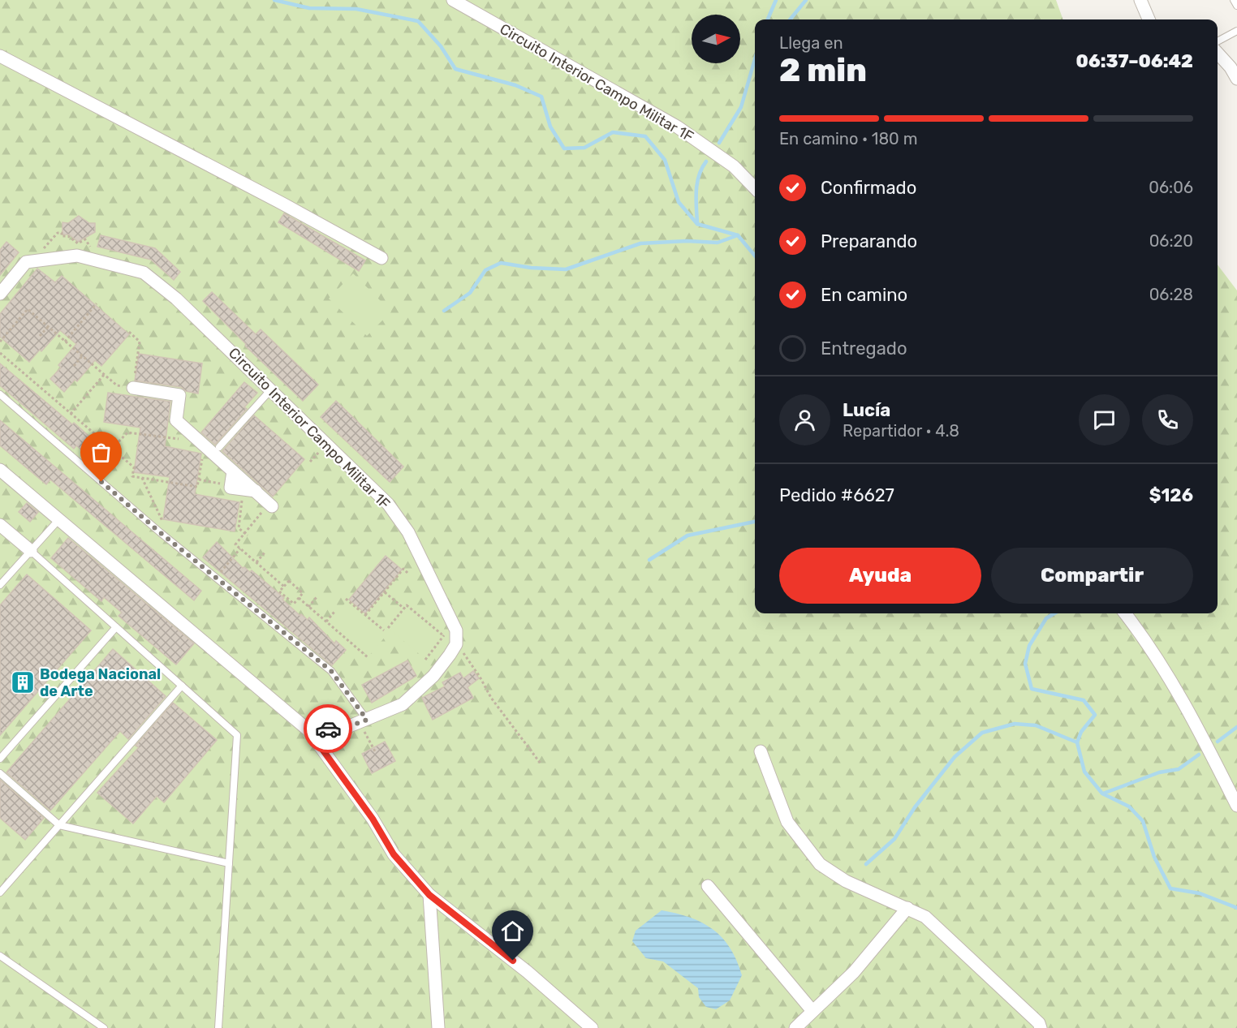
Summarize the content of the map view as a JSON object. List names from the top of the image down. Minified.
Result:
{"streets":{"street":["Circuito Interior Campo Militar 1F"]},"places":{"building":["Bodega Nacional de Arte"]},"north":"right","page":{"heading":["2 min","Llega en","06:37–06:42"],"panel":["Lucía","Repartidor · 4.8","Pedido #6627","$126"],"bar":"En camino · 180 m","list":[["Confirmado","06:06"],["Preparando","06:20"],["En camino","06:28"],"Entregado"],"buttons":["Ayuda","Compartir"]}}
